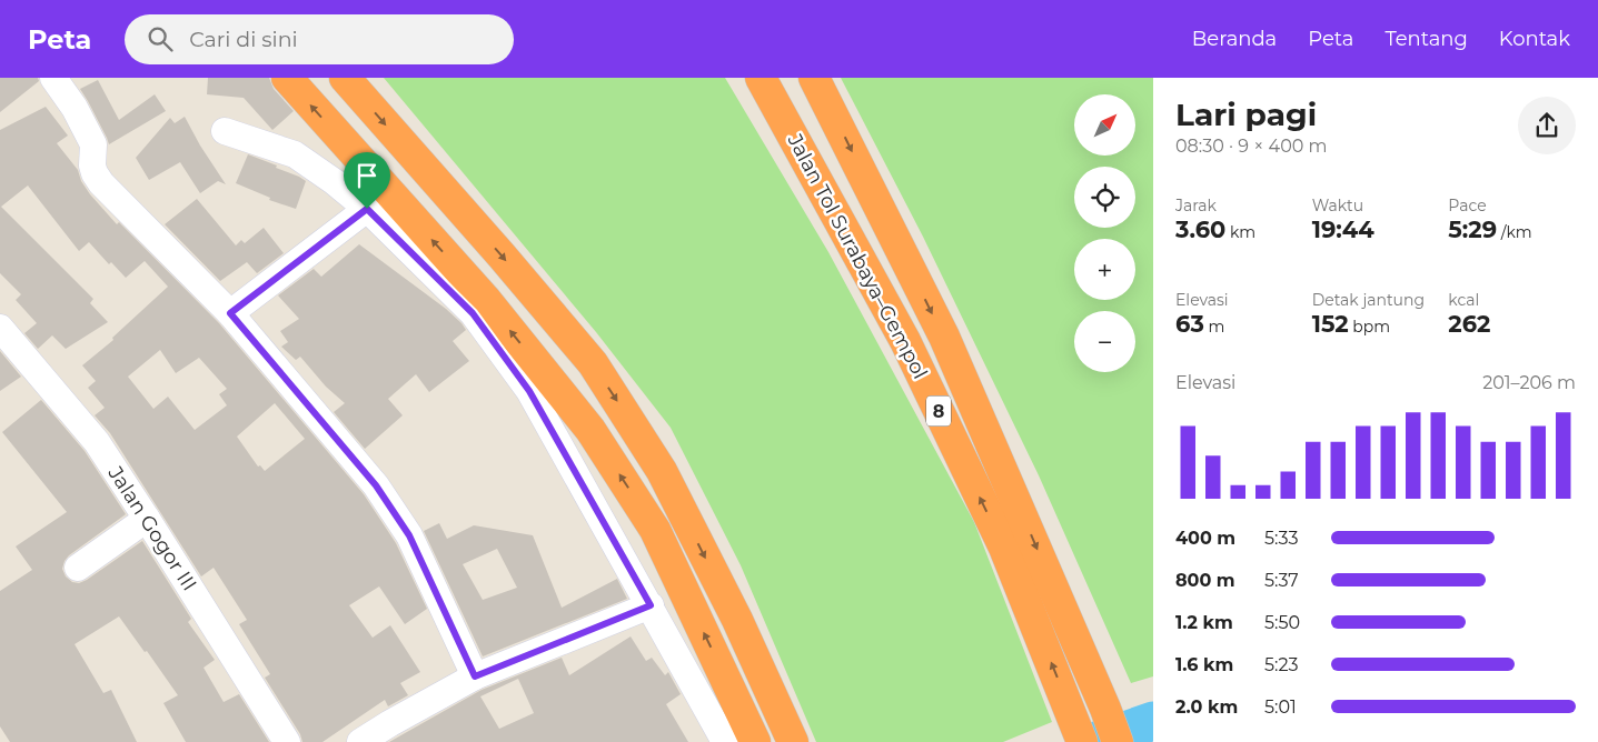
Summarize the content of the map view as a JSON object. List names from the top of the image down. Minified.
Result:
{"streets":{"highway":["Jalan Tol Surabaya–Gempol","8"],"street":["Jalan Gogor III"]},"north":"top right","page":{"header":"Peta","search":"Cari di sini","nav":["Beranda","Peta","Tentang","Kontak"],"heading":["Lari pagi","08:30 · 9 × 400 m"],"map_buttons":["+","−"],"stats":[["Jarak","3.60 km"],["Waktu","19:44"],["Pace","5:29 /km"],["Elevasi","63 m"],["Detak jantung","152 bpm"],["kcal","262"]],"chart":["Elevasi","201–206 m"],"list":[{"name":"400 m","note":"5:33"},{"name":"800 m","note":"5:37"},{"name":"1.2 km","note":"5:50"},{"name":"1.6 km","note":"5:23"},{"name":"2.0 km","note":"5:01"}]}}
